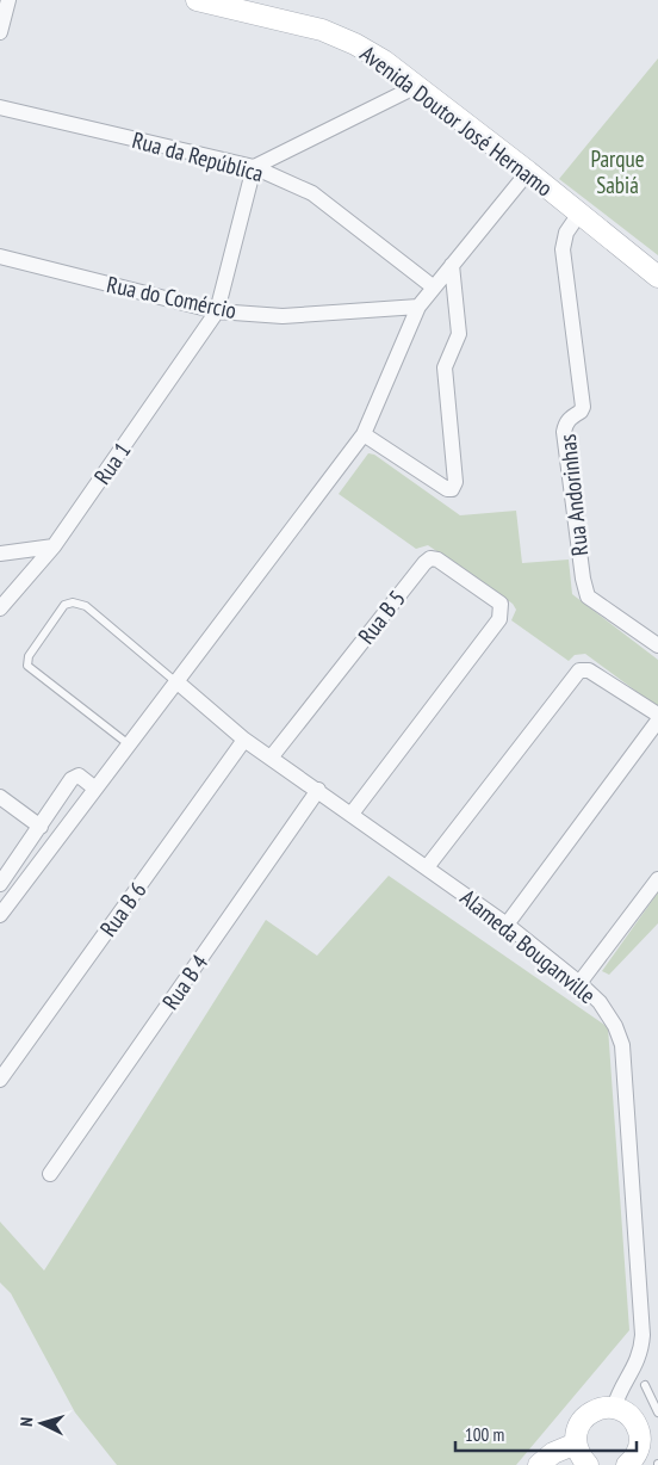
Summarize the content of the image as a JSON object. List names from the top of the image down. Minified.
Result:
{"streets":{"street":["Avenida Doutor José Hernamo","Rua da República","Rua do Comércio","Rua 1","Rua Andorinhas","Rua B 5","Rua B 6","Alameda Bouganville","Rua B 4"]},"crossings":[["Avenida Doutor José Hernamo","Rua Andorinhas"],["Rua do Comércio","Rua 1"],["Rua B 5","Alameda Bouganville"],["Rua B 6","Alameda Bouganville"],["Alameda Bouganville","Rua B 4"]],"parks":["Parque Sabiá"],"scale_bar":"100 m","north":"left"}
